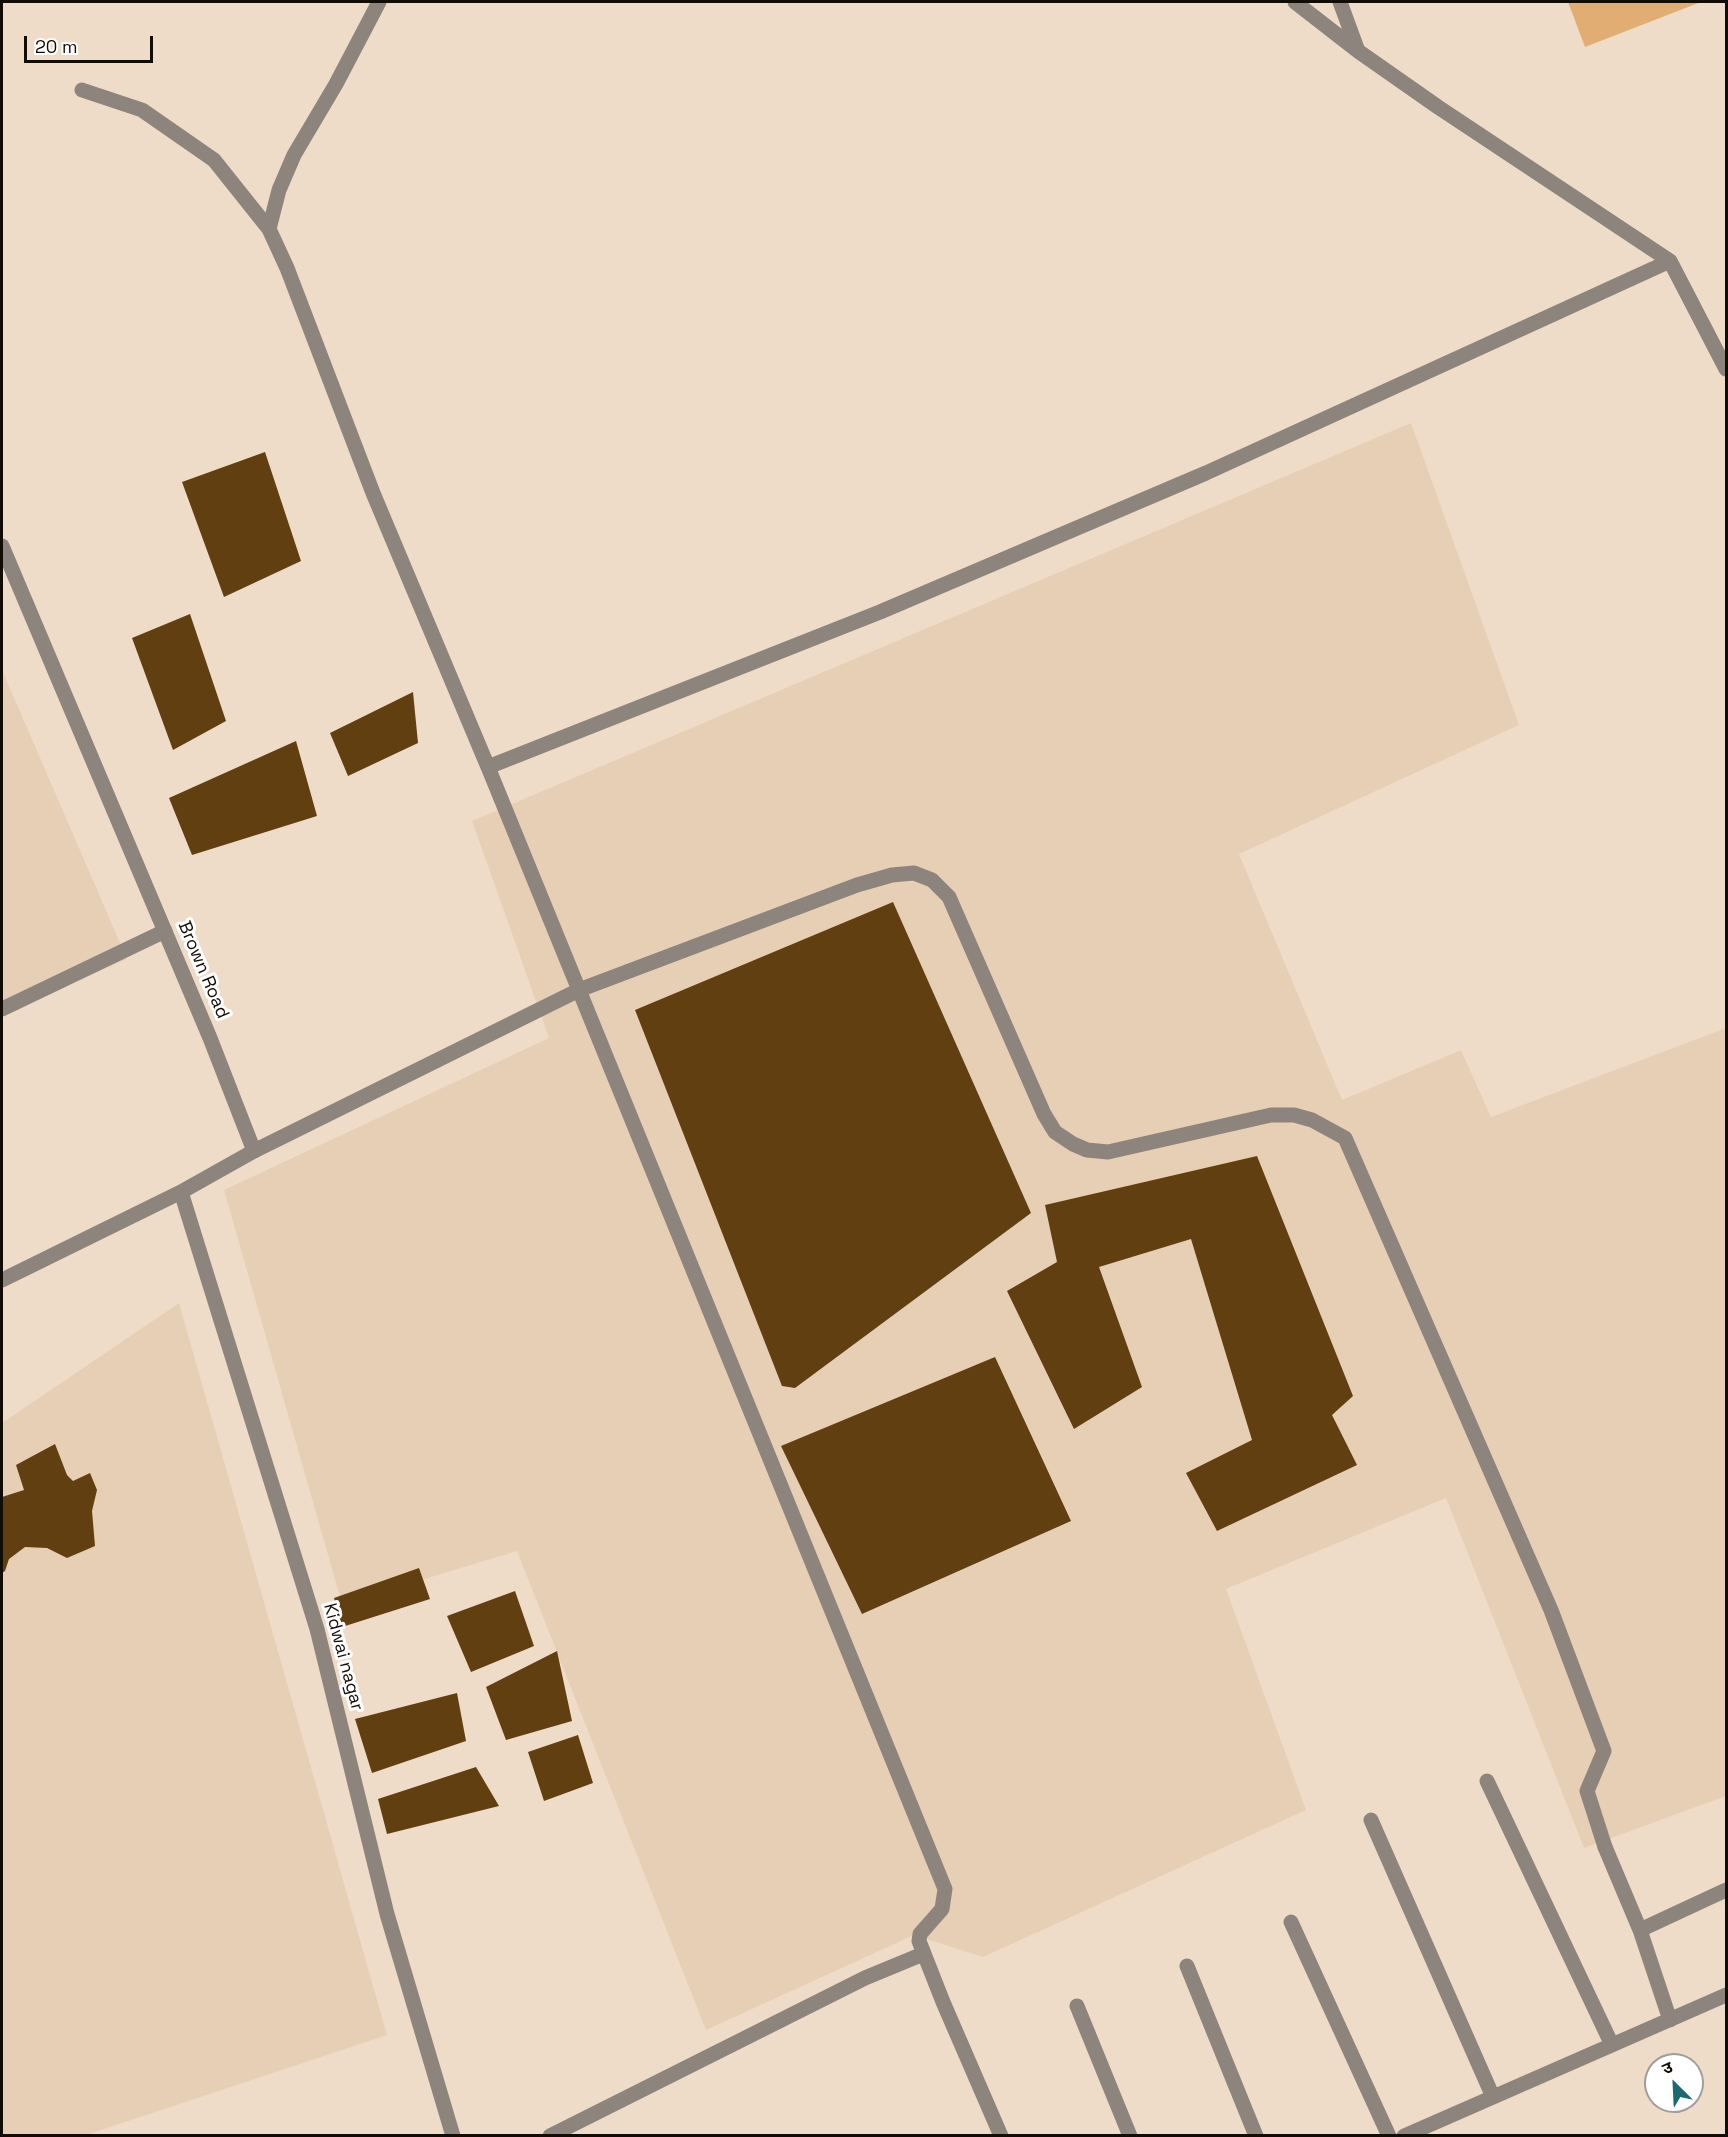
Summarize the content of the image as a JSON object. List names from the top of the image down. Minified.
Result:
{"streets":{"street":["Brown Road","Kidwai nagar"]},"scale_bar":"20 m","north":"top left"}
